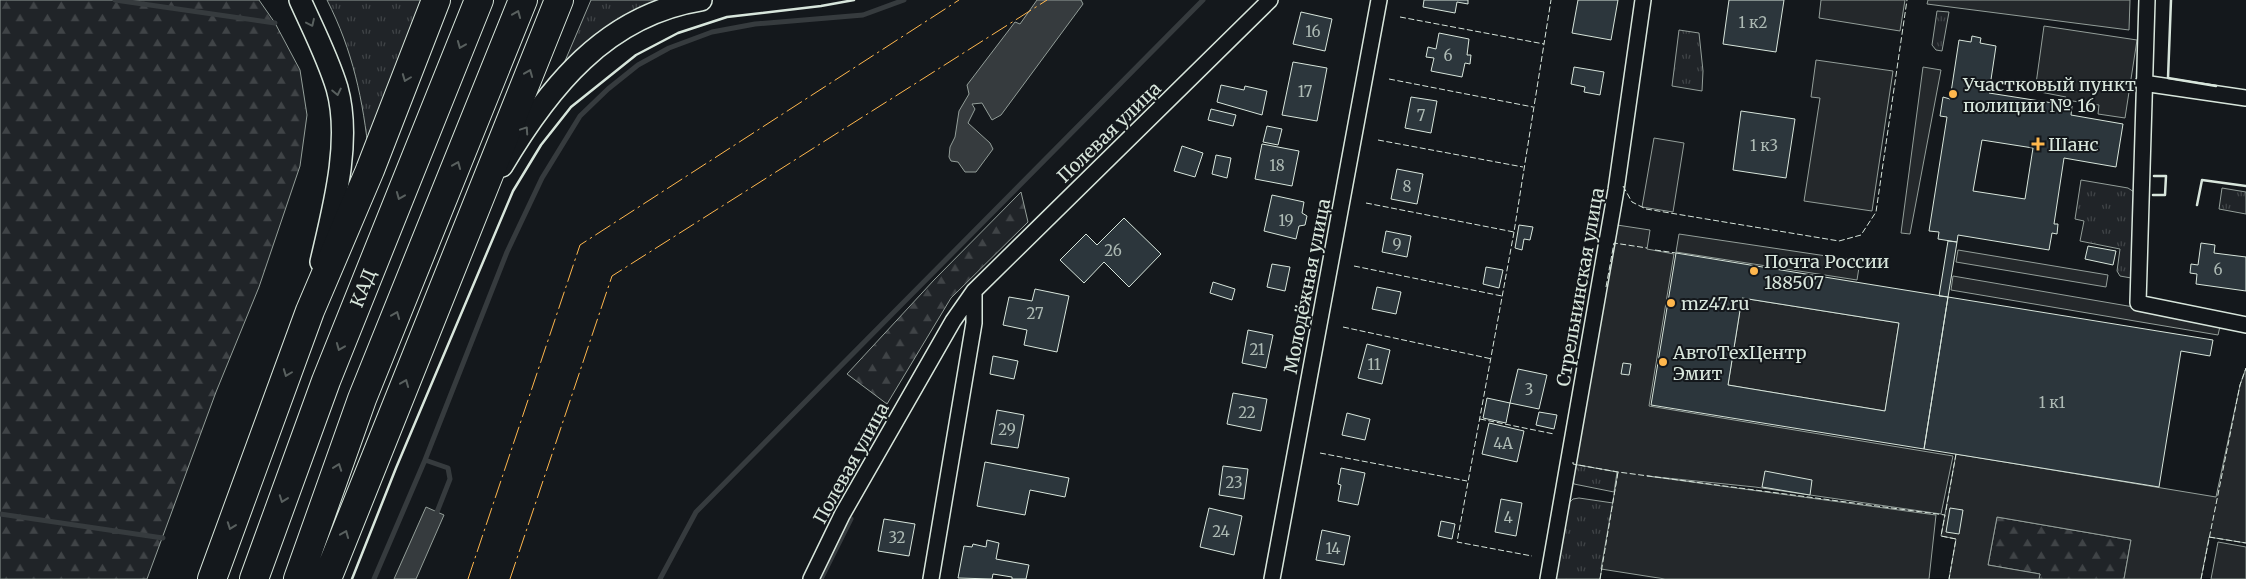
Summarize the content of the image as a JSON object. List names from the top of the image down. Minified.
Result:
{"streets":{"highway":["КАД"],"street":["Полевая улица","Молодёжная улица","Стрельнинская улица"]},"places":{"other":["Участковый пункт полиции № 16","Почта России 188507","mz47.ru","АвтоТехЦентр Эмит"],"health":["Шанс"]},"house_numbers":["1 к2","16","6","17","7","1 к3","18","8","19","9","26","6","27","21","11","3","1 к1","22","29","4А","23","4","24","32","14"]}
